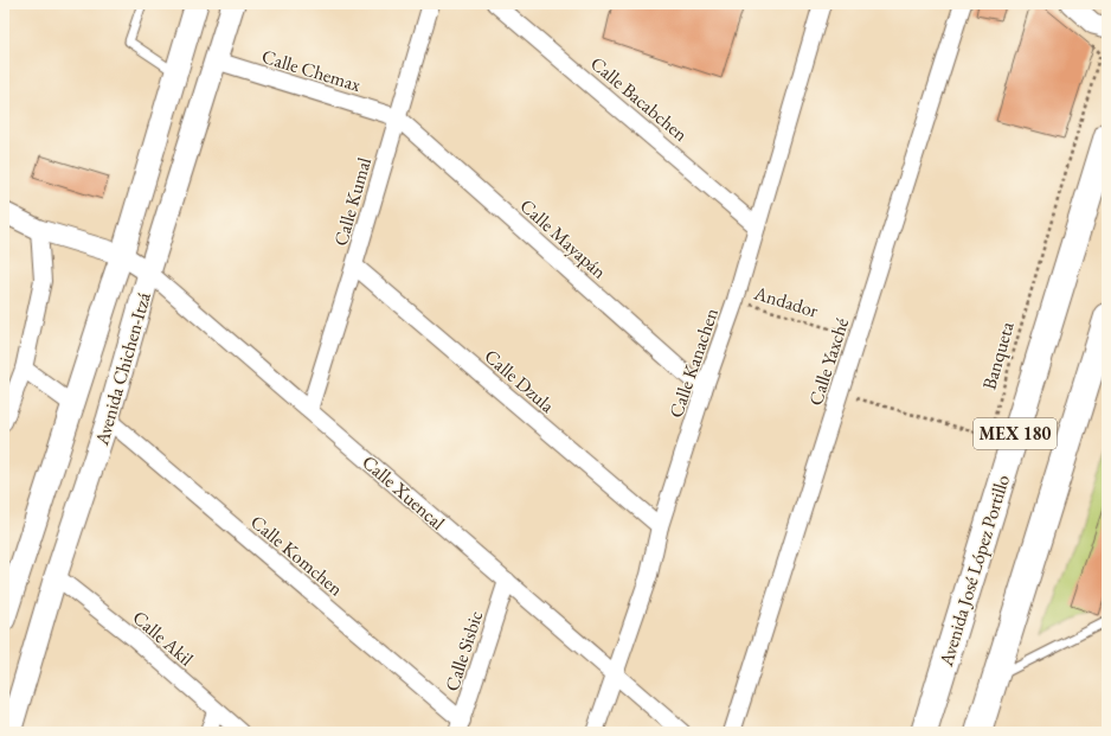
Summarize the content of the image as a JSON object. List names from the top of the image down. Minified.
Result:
{"streets":{"main road":["Avenida Chichen-Itzá","MEX 180","Avenida José López Portillo"],"street":["Calle Chemax","Calle Bacabchen","Calle Kumal","Calle Mayapán","Calle Yaxché","Calle Kanachen","Calle Dzula","Calle Xuencal","Calle Komchen","Calle Akil","Calle Sisbic"],"path":["Andador","Banqueta"]},"crossings":[["Calle Chemax","Calle Kumal"],["Calle Chemax","Calle Mayapán"],["Calle Chemax","Avenida Chichen-Itzá"],["Calle Bacabchen","Calle Kanachen"],["Calle Kumal","Calle Mayapán"],["Calle Kumal","Calle Dzula"],["Calle Kumal","Calle Xuencal"],["Calle Mayapán","Calle Kanachen"],["Andador","Calle Yaxché"],["Andador","Calle Kanachen"],["Calle Kanachen","Calle Dzula"],["Calle Kanachen","Calle Xuencal"],["Avenida Chichen-Itzá","Calle Xuencal"],["Avenida Chichen-Itzá","Calle Komchen"],["Avenida Chichen-Itzá","Calle Akil"],["Calle Xuencal","Calle Sisbic"],["Calle Komchen","Calle Sisbic"]]}
